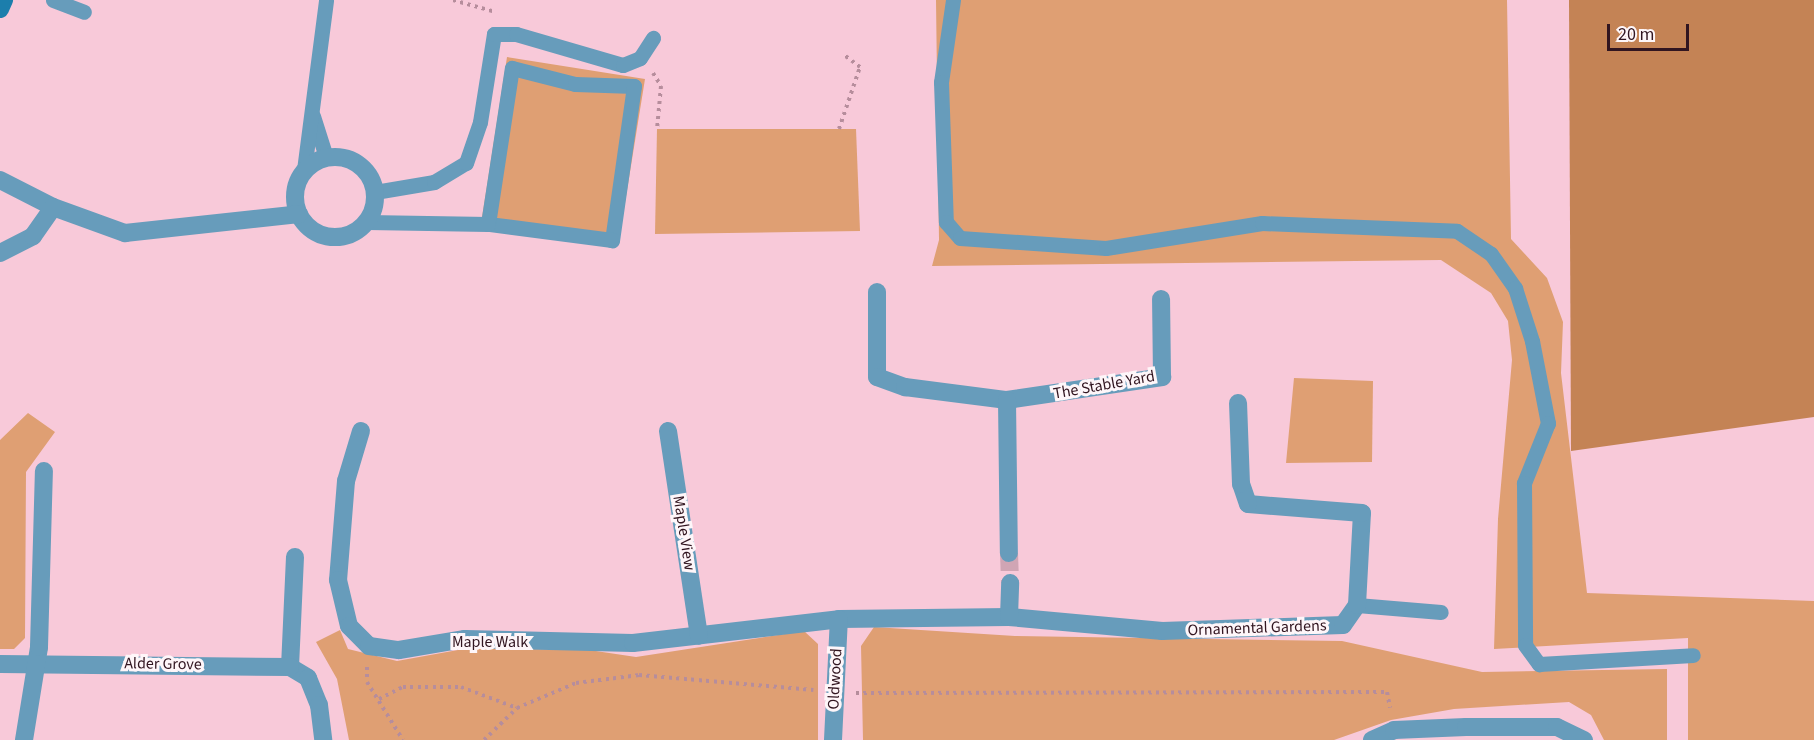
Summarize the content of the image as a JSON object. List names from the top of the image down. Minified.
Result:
{"streets":{"street":["The Stable Yard","Maple View","Ornamental Gardens","Maple Walk","Alder Grove","Oldwood"]},"crossings":[["Maple View","Maple Walk"],["Ornamental Gardens","Maple Walk"],["Ornamental Gardens","Oldwood"],["Maple Walk","Oldwood"]],"scale_bar":"20 m"}
